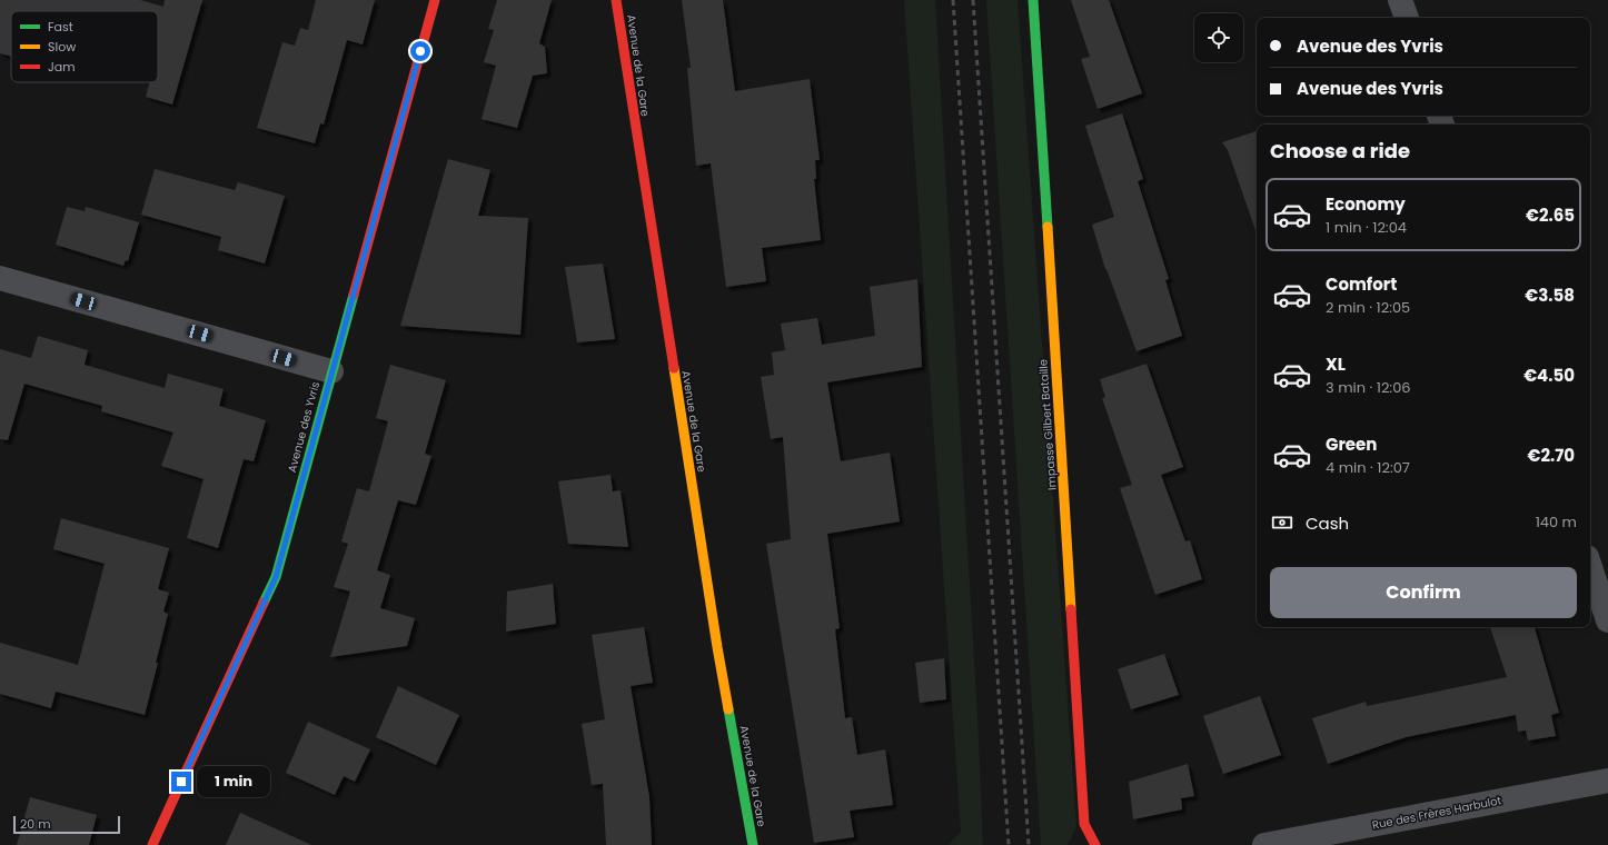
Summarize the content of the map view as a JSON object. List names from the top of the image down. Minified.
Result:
{"streets":{"street":["Avenue de la Gare","Impasse Gilbert Bataille","Avenue des Yvris","Rue des Frères Harbulot"]},"legend":["Fast","Slow","Jam"],"scale_bar":"20 m","page":{"banner":["Avenue des Yvris","Avenue des Yvris"],"heading":"Choose a ride","list":[{"name":"Economy","note":"1 min · 12:04","value":"€2.65"},{"name":"Comfort","note":"2 min · 12:05","value":"€3.58"},{"name":"XL","note":"3 min · 12:06","value":"€4.50"},{"name":"Green","note":"4 min · 12:07","value":"€2.70"}],"pay":["Cash","140 m"],"buttons":"Confirm","bubble":"1 min","scale":"20 m"}}
